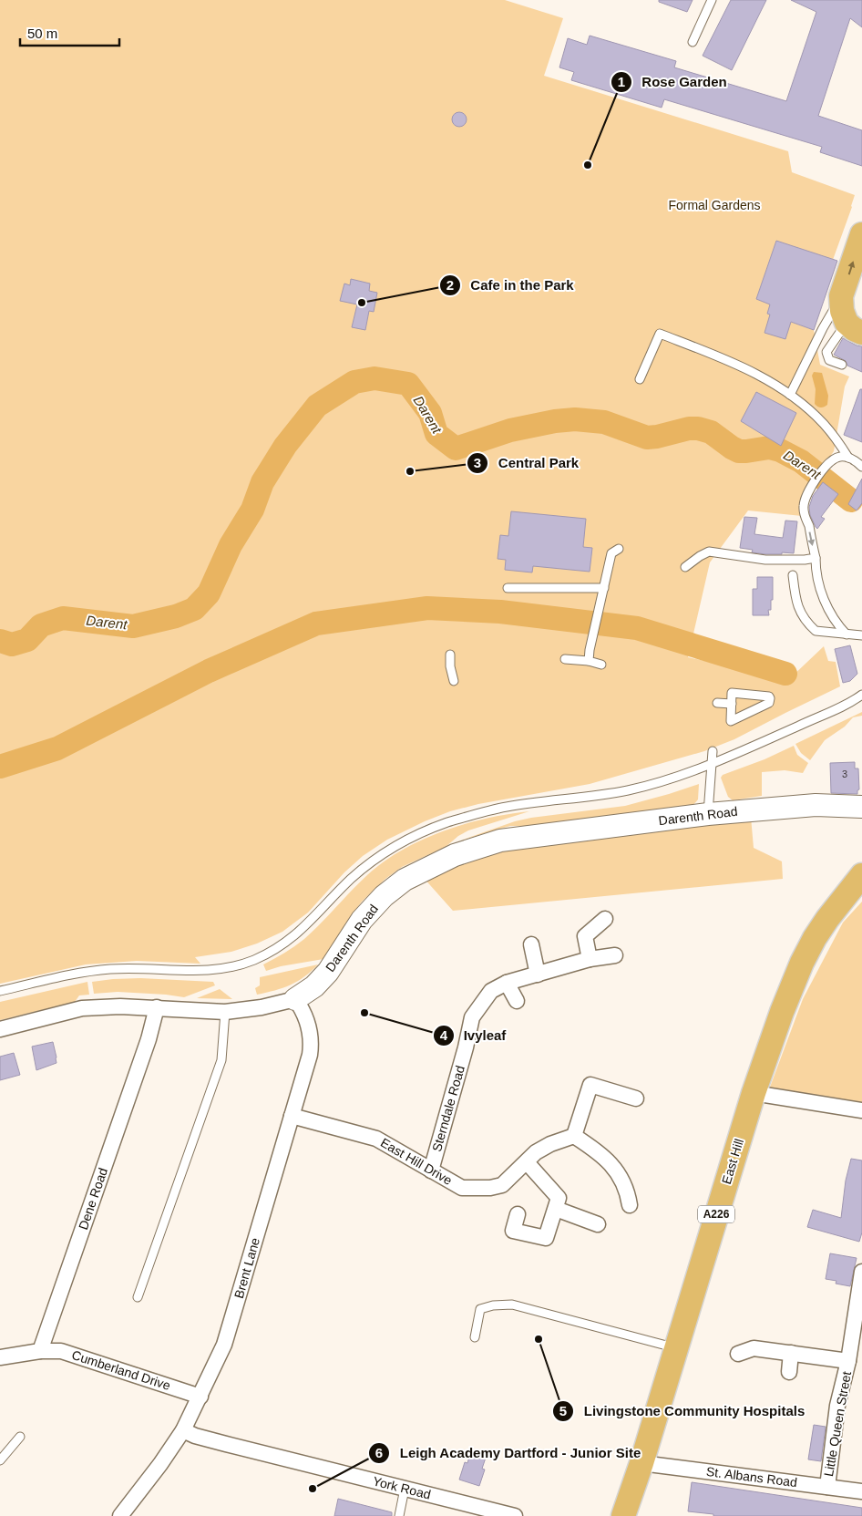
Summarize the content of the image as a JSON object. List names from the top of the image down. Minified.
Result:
{"streets":{"main road":["East Hill","A226"],"street":["Darenth Road","Sterndale Road","East Hill Drive","Dene Road","Brent Lane","Cumberland Drive","Little Queen Street","St. Albans Road","York Road"]},"crossings":[["Darenth Road","Dene Road"],["Darenth Road","Brent Lane"],["Sterndale Road","East Hill Drive"],["East Hill Drive","Brent Lane"],["East Hill","St. Albans Road"],["Dene Road","Cumberland Drive"],["Brent Lane","Cumberland Drive"],["Brent Lane","York Road"],["Little Queen Street","St. Albans Road"]],"water":["Darent"],"parks":["Formal Gardens"],"places":["Rose Garden","Cafe in the Park","Central Park","Ivyleaf","Livingstone Community Hospitals","Leigh Academy Dartford - Junior Site"],"house_numbers":["3"],"scale_bar":"50 m"}
